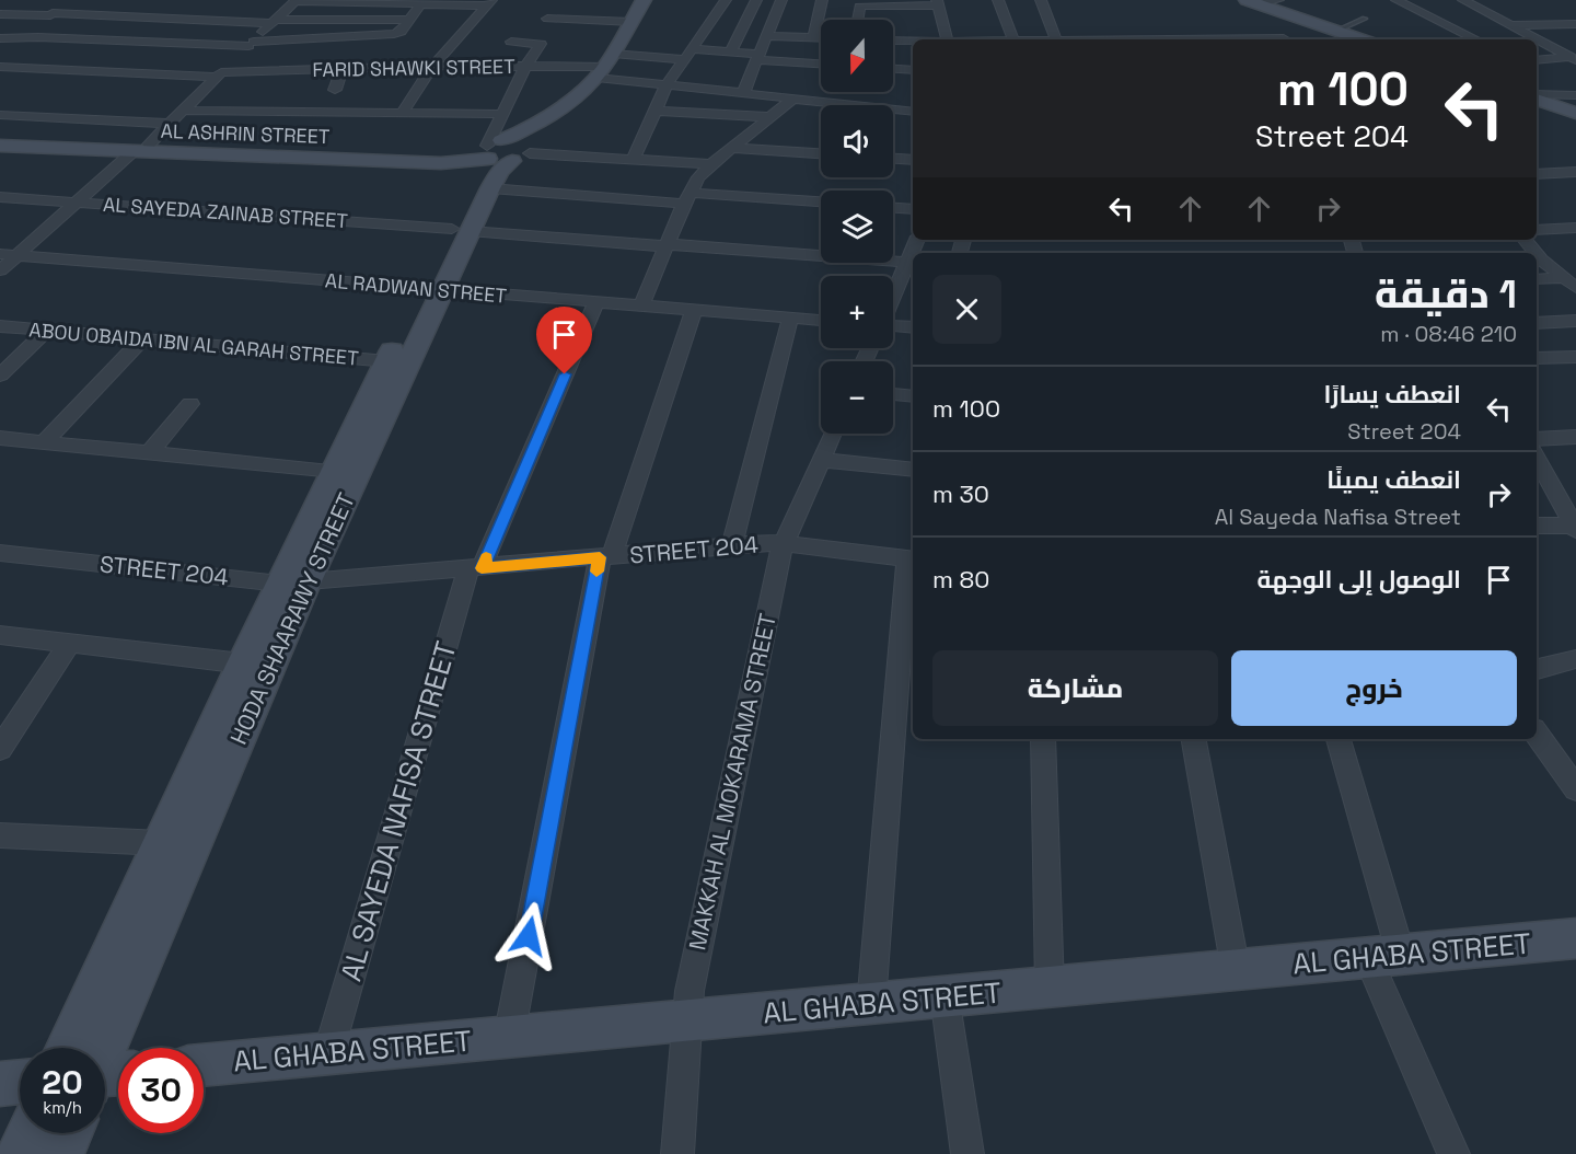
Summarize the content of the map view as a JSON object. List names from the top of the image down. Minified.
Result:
{"streets":{"street":["FARID SHAWKI STREET","AL ASHRIN STREET","AL SAYEDA ZAINAB STREET","AL RADWAN STREET","ABOU OBAIDA IBN AL GARAH STREET","STREET 204","HODA SHAARAWY STREET","MAKKAH AL MOKARAMA STREET","AL SAYEDA NAFISA STREET","AL GHABA STREET"]},"crossings":[["AL ASHRIN STREET","HODA SHAARAWY STREET"],["AL SAYEDA ZAINAB STREET","HODA SHAARAWY STREET"],["AL RADWAN STREET","HODA SHAARAWY STREET"],["AL RADWAN STREET","AL SAYEDA NAFISA STREET"],["ABOU OBAIDA IBN AL GARAH STREET","HODA SHAARAWY STREET"],["STREET 204","HODA SHAARAWY STREET"],["STREET 204","MAKKAH AL MOKARAMA STREET"],["STREET 204","AL SAYEDA NAFISA STREET"],["MAKKAH AL MOKARAMA STREET","AL GHABA STREET"],["AL SAYEDA NAFISA STREET","AL GHABA STREET"]],"north":"bottom","page":{"map_buttons":["+","−"],"turn":["100 m","Street 204"],"heading":["1 دقيقة","210 m · 08:46"],"list":[{"name":"انعطف يسارًا","note":"Street 204","value":"100 m"},{"name":"انعطف يمينًا","note":"Al Sayeda Nafisa Street","value":"30 m"},{"name":"الوصول إلى الوجهة","value":"80 m"}],"buttons":["خروج","مشاركة"],"speed":"20 km/h","limit":"30"}}
